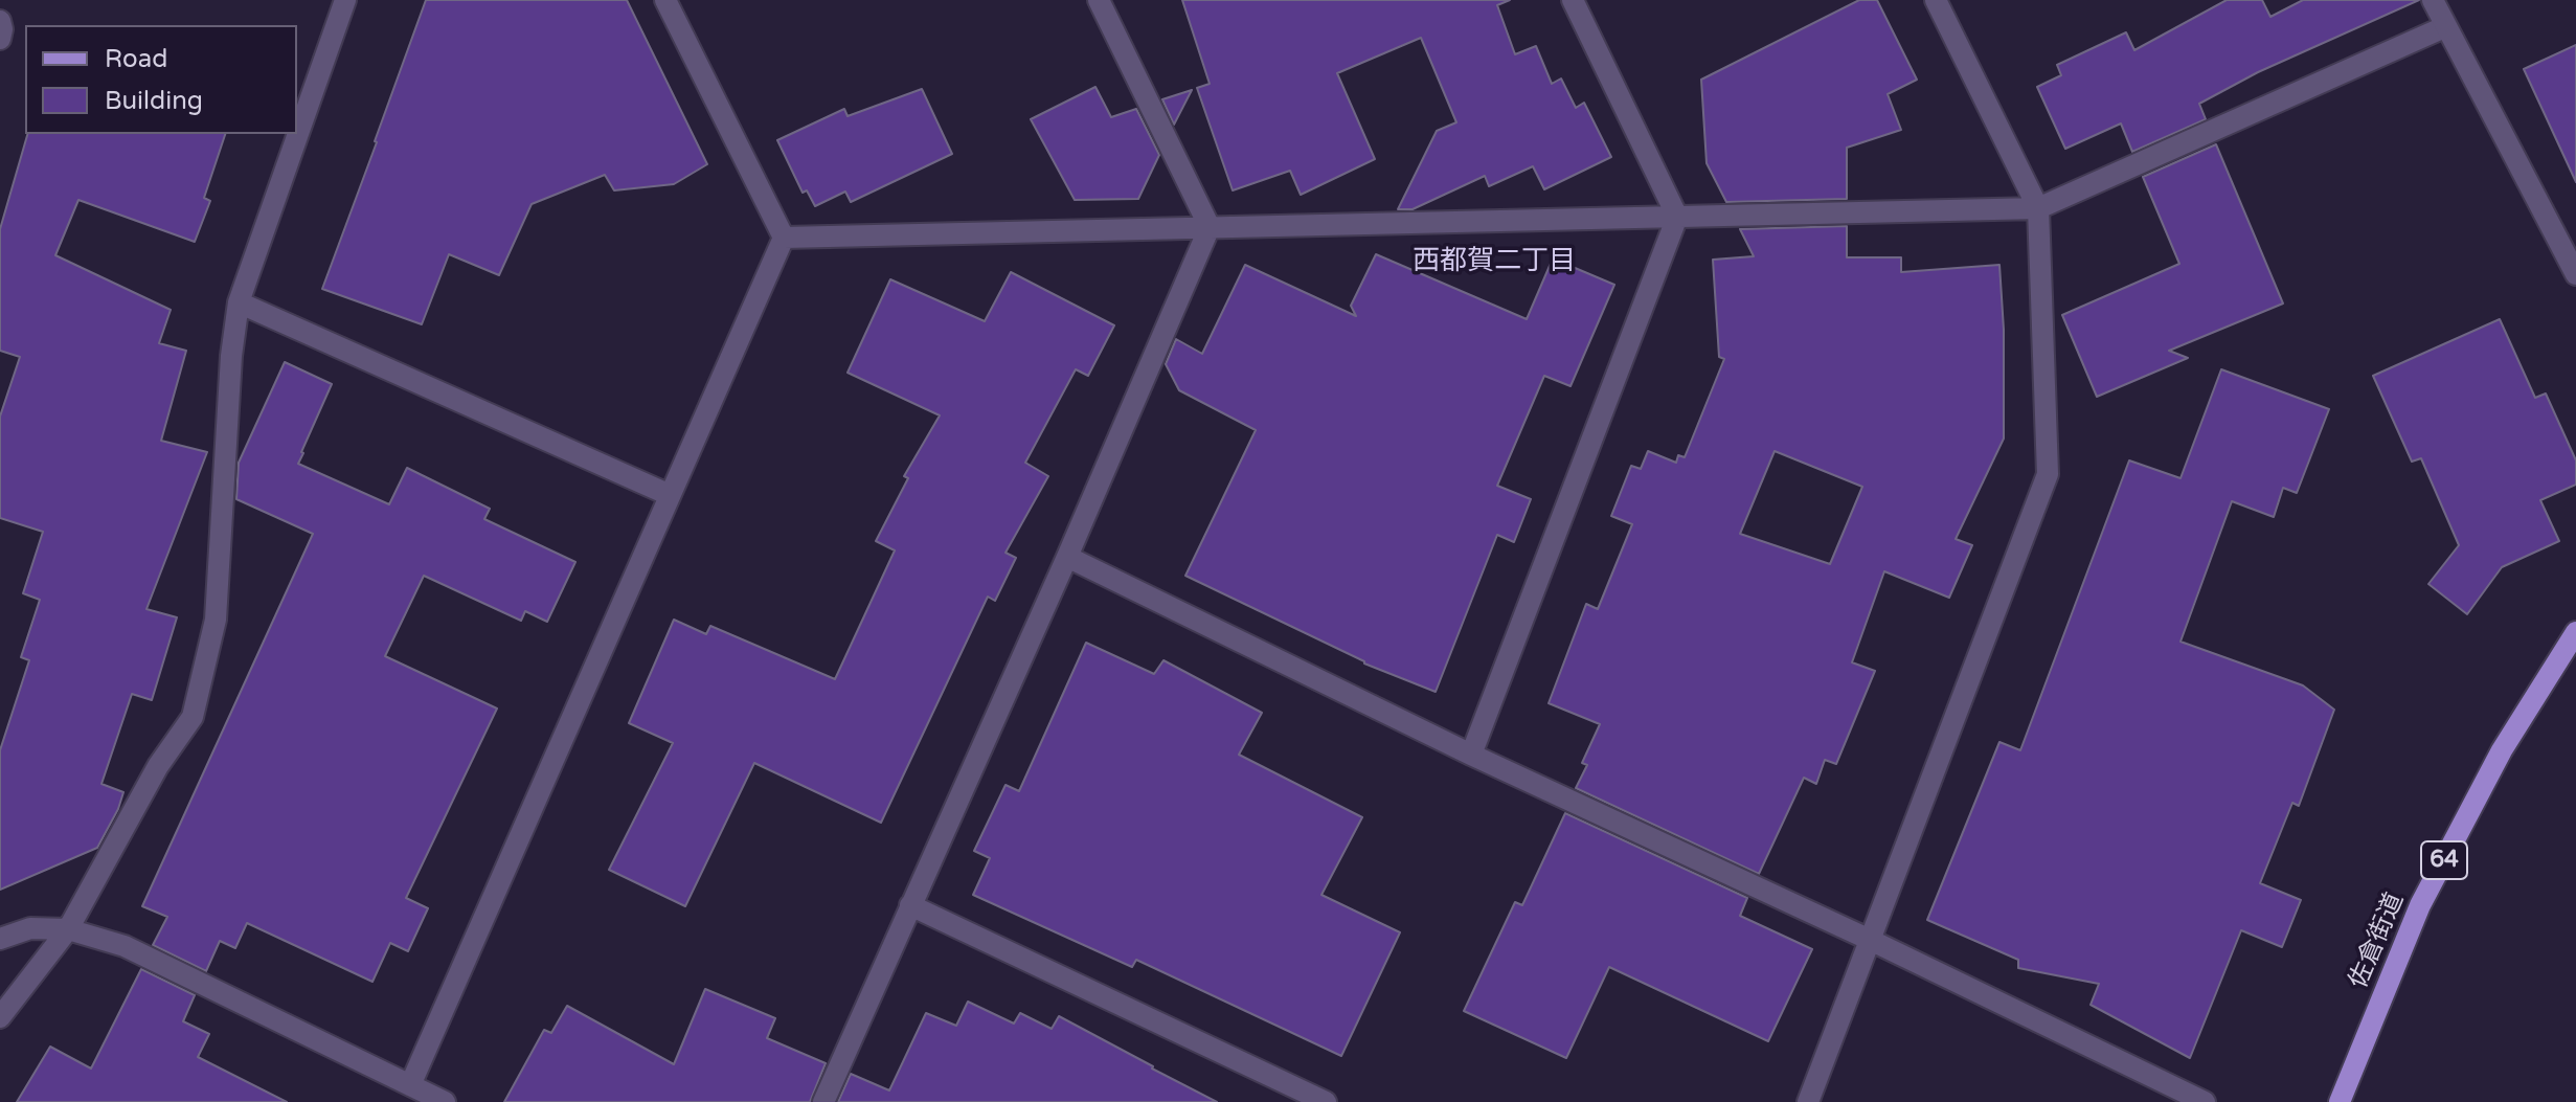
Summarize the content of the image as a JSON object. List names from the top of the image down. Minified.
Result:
{"streets":{"main road":["64","佐倉街道"]},"districts":["西都賀二丁目"],"legend":["Road","Building"]}
